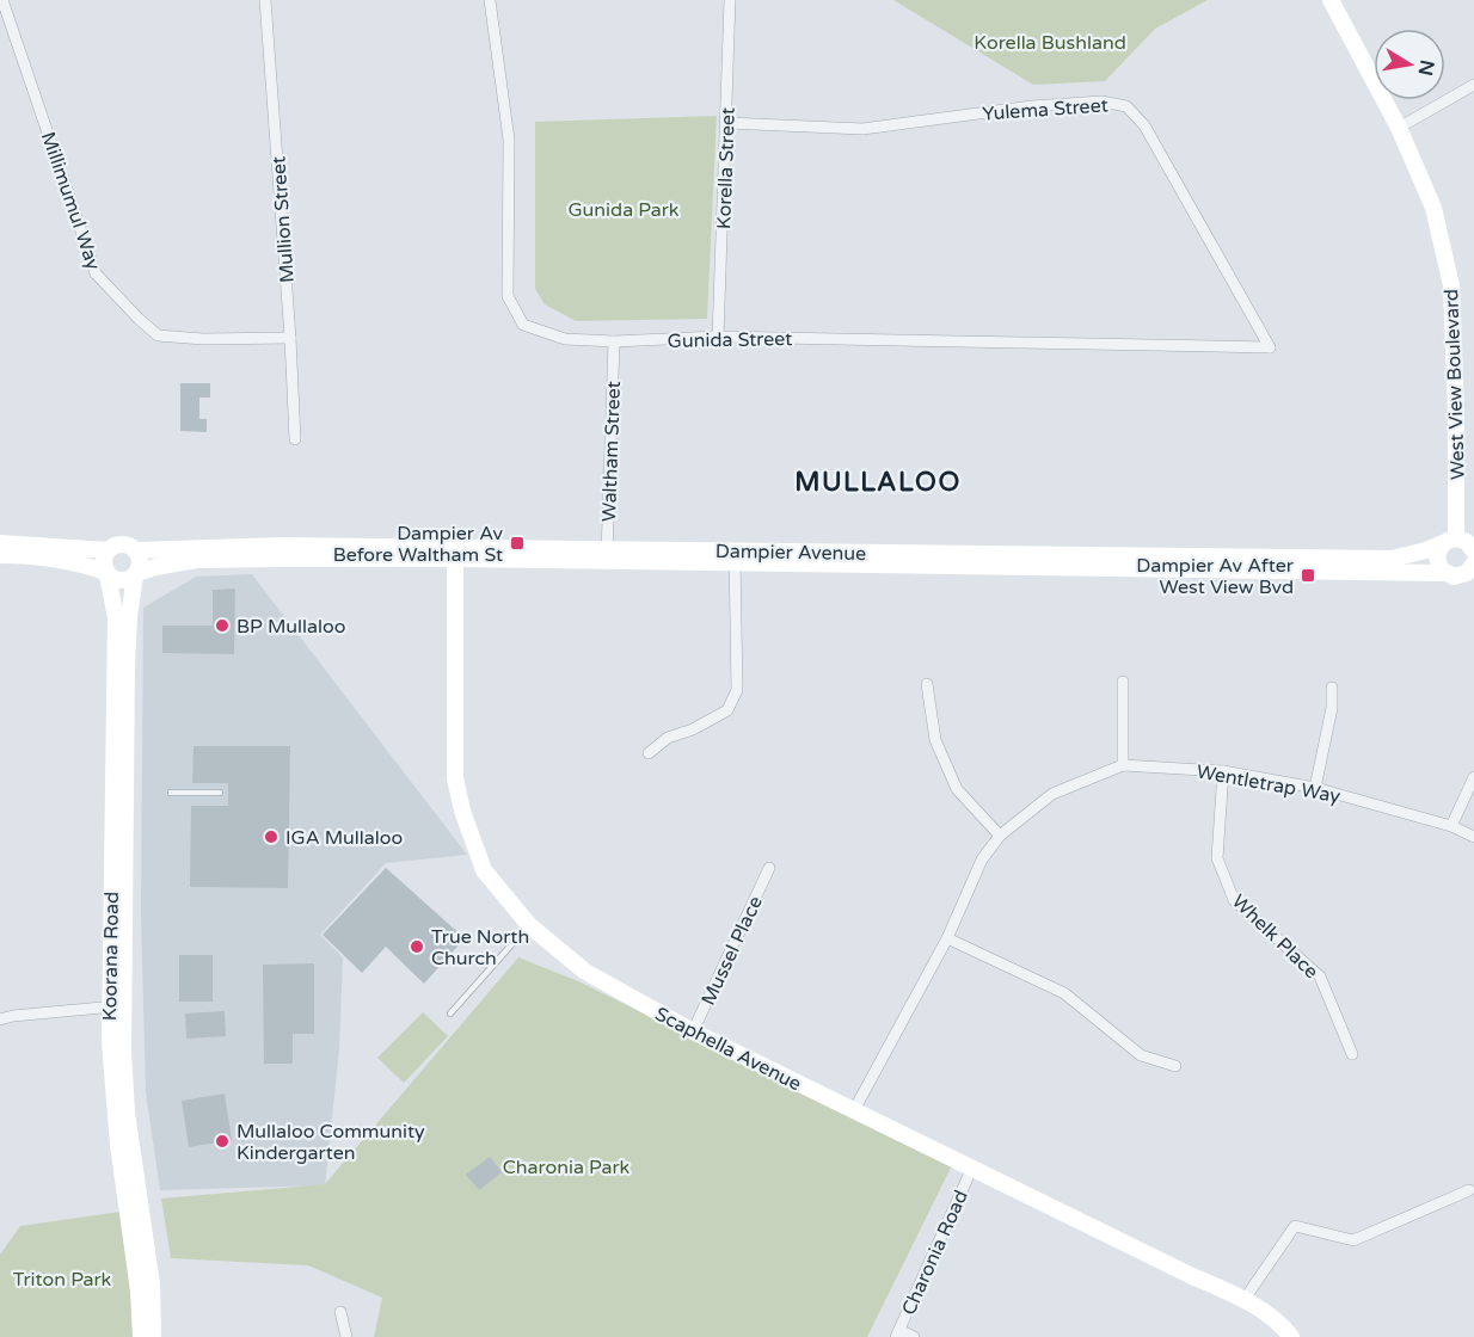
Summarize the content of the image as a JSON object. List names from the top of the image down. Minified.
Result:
{"streets":{"street":["Yulema Street","Korella Street","Millimumul Way","Mullion Street","Gunida Street","West View Boulevard","Waltham Street","Dampier Avenue","Wentletrap Way","Whelk Place","Mussel Place","Koorana Road","Scaphella Avenue","Charonia Road"]},"crossings":[["Yulema Street","Korella Street"],["Yulema Street","Gunida Street"],["Korella Street","Gunida Street"],["Millimumul Way","Mullion Street"],["Gunida Street","Waltham Street"],["West View Boulevard","Dampier Avenue"],["Waltham Street","Dampier Avenue"],["Dampier Avenue","Koorana Road"],["Dampier Avenue","Scaphella Avenue"],["Wentletrap Way","Whelk Place"],["Wentletrap Way","Scaphella Avenue"],["Mussel Place","Scaphella Avenue"],["Scaphella Avenue","Charonia Road"]],"districts":["MULLALOO"],"parks":["Korella Bushland","Gunida Park","Charonia Park","Triton Park"],"places":{"transit":["Dampier Av Before Waltham St","Dampier Av After West View Bvd"],"other":["BP Mullaloo","IGA Mullaloo","True North Church","Mullaloo Community Kindergarten"]},"north":"right"}
